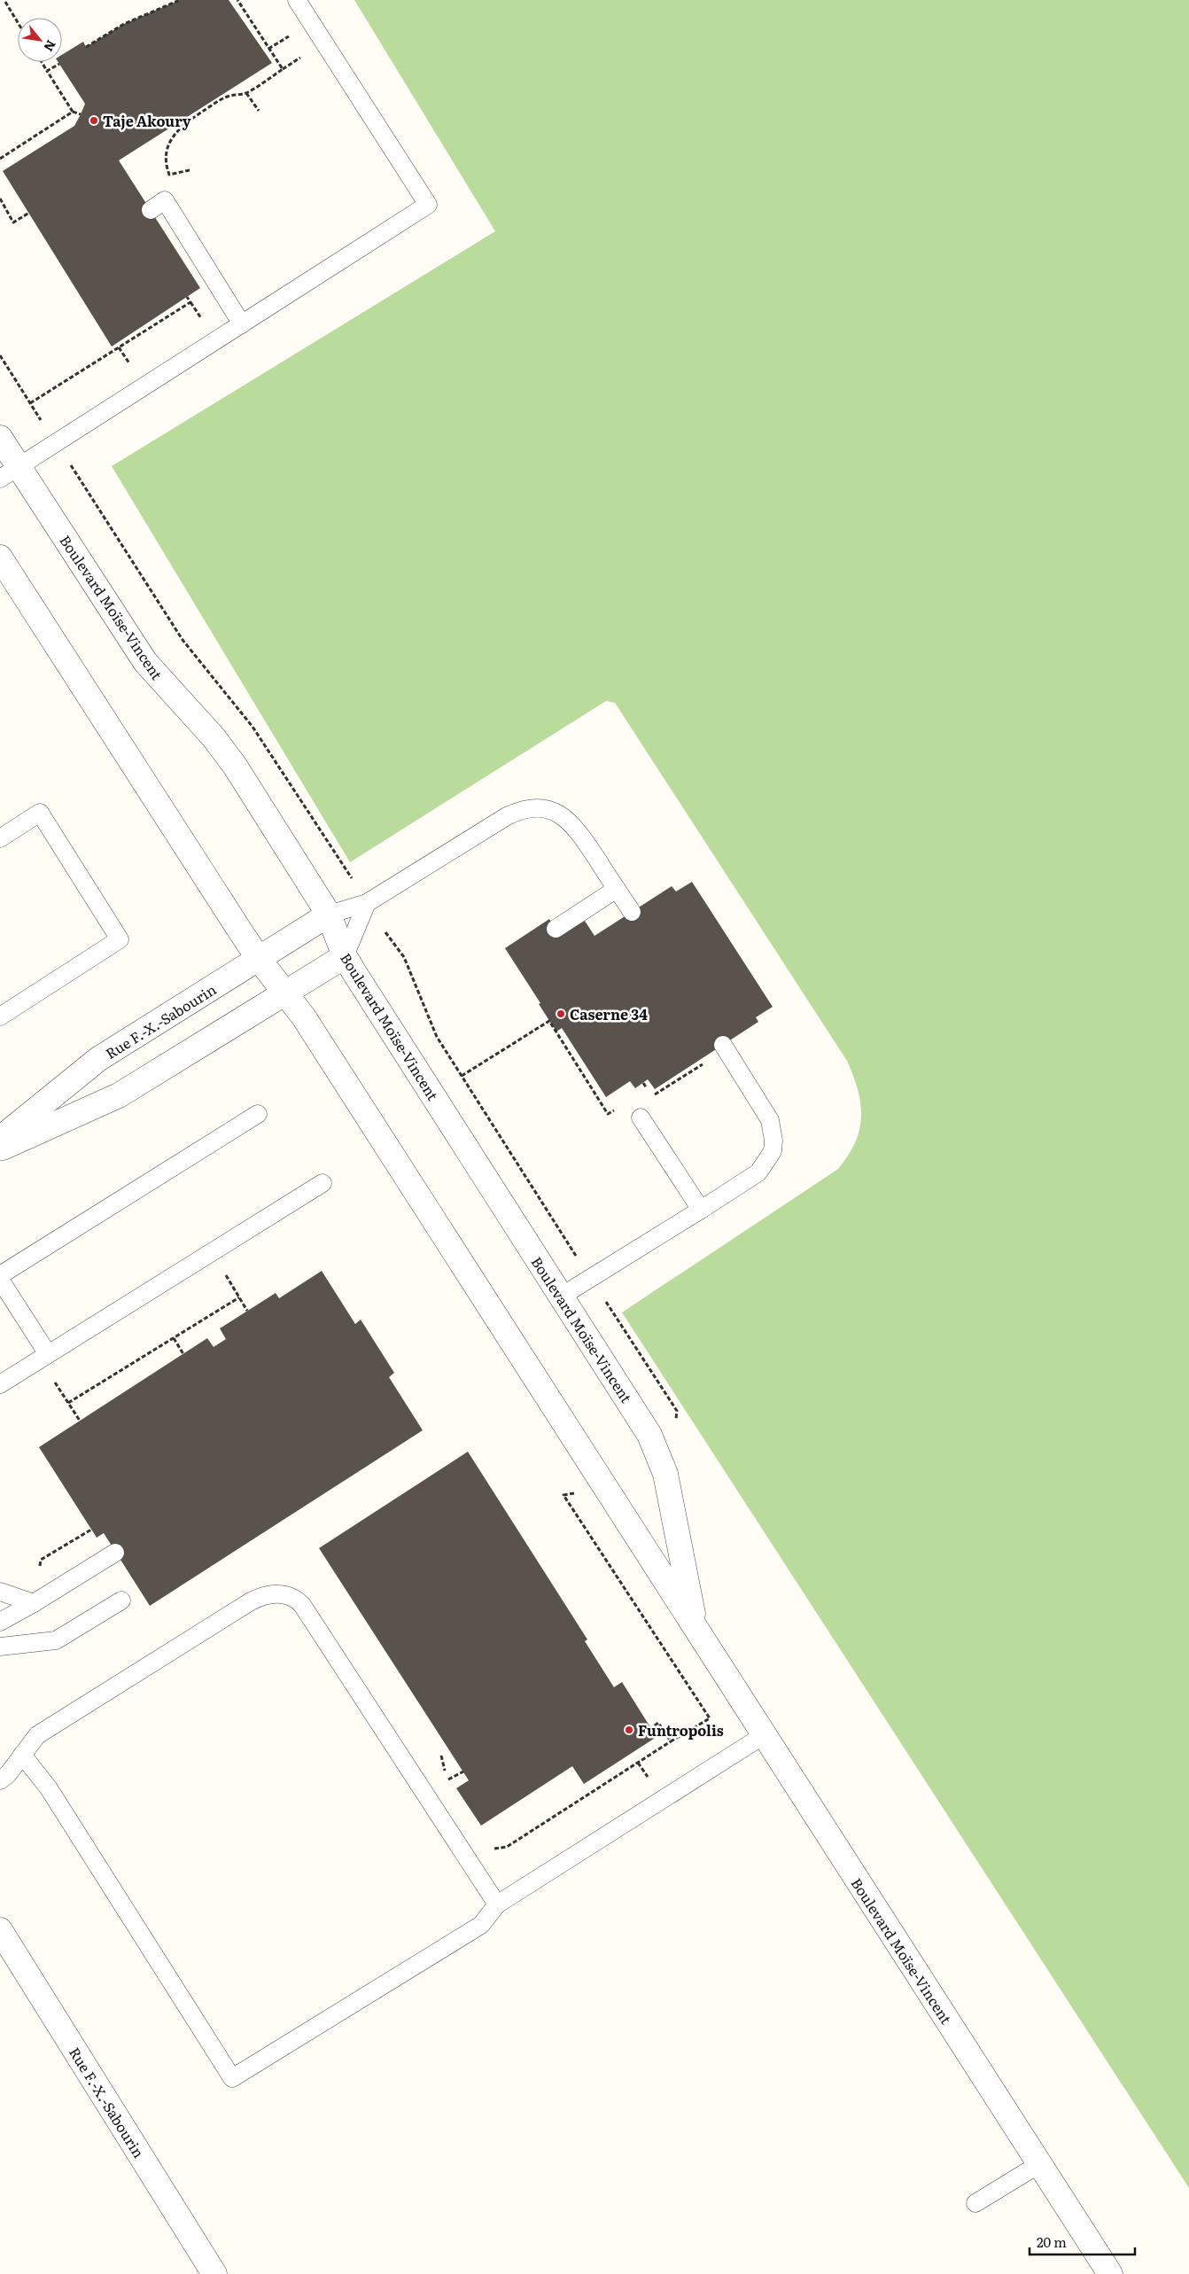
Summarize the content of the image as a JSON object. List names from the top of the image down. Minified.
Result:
{"streets":{"street":["Boulevard Moïse-Vincent","Rue F.-X.-Sabourin"]},"crossings":[["Boulevard Moïse-Vincent","Rue F.-X.-Sabourin"]],"places":["Taje Akoury","Caserne 34","Funtropolis"],"scale_bar":"20 m","north":"bottom right"}
